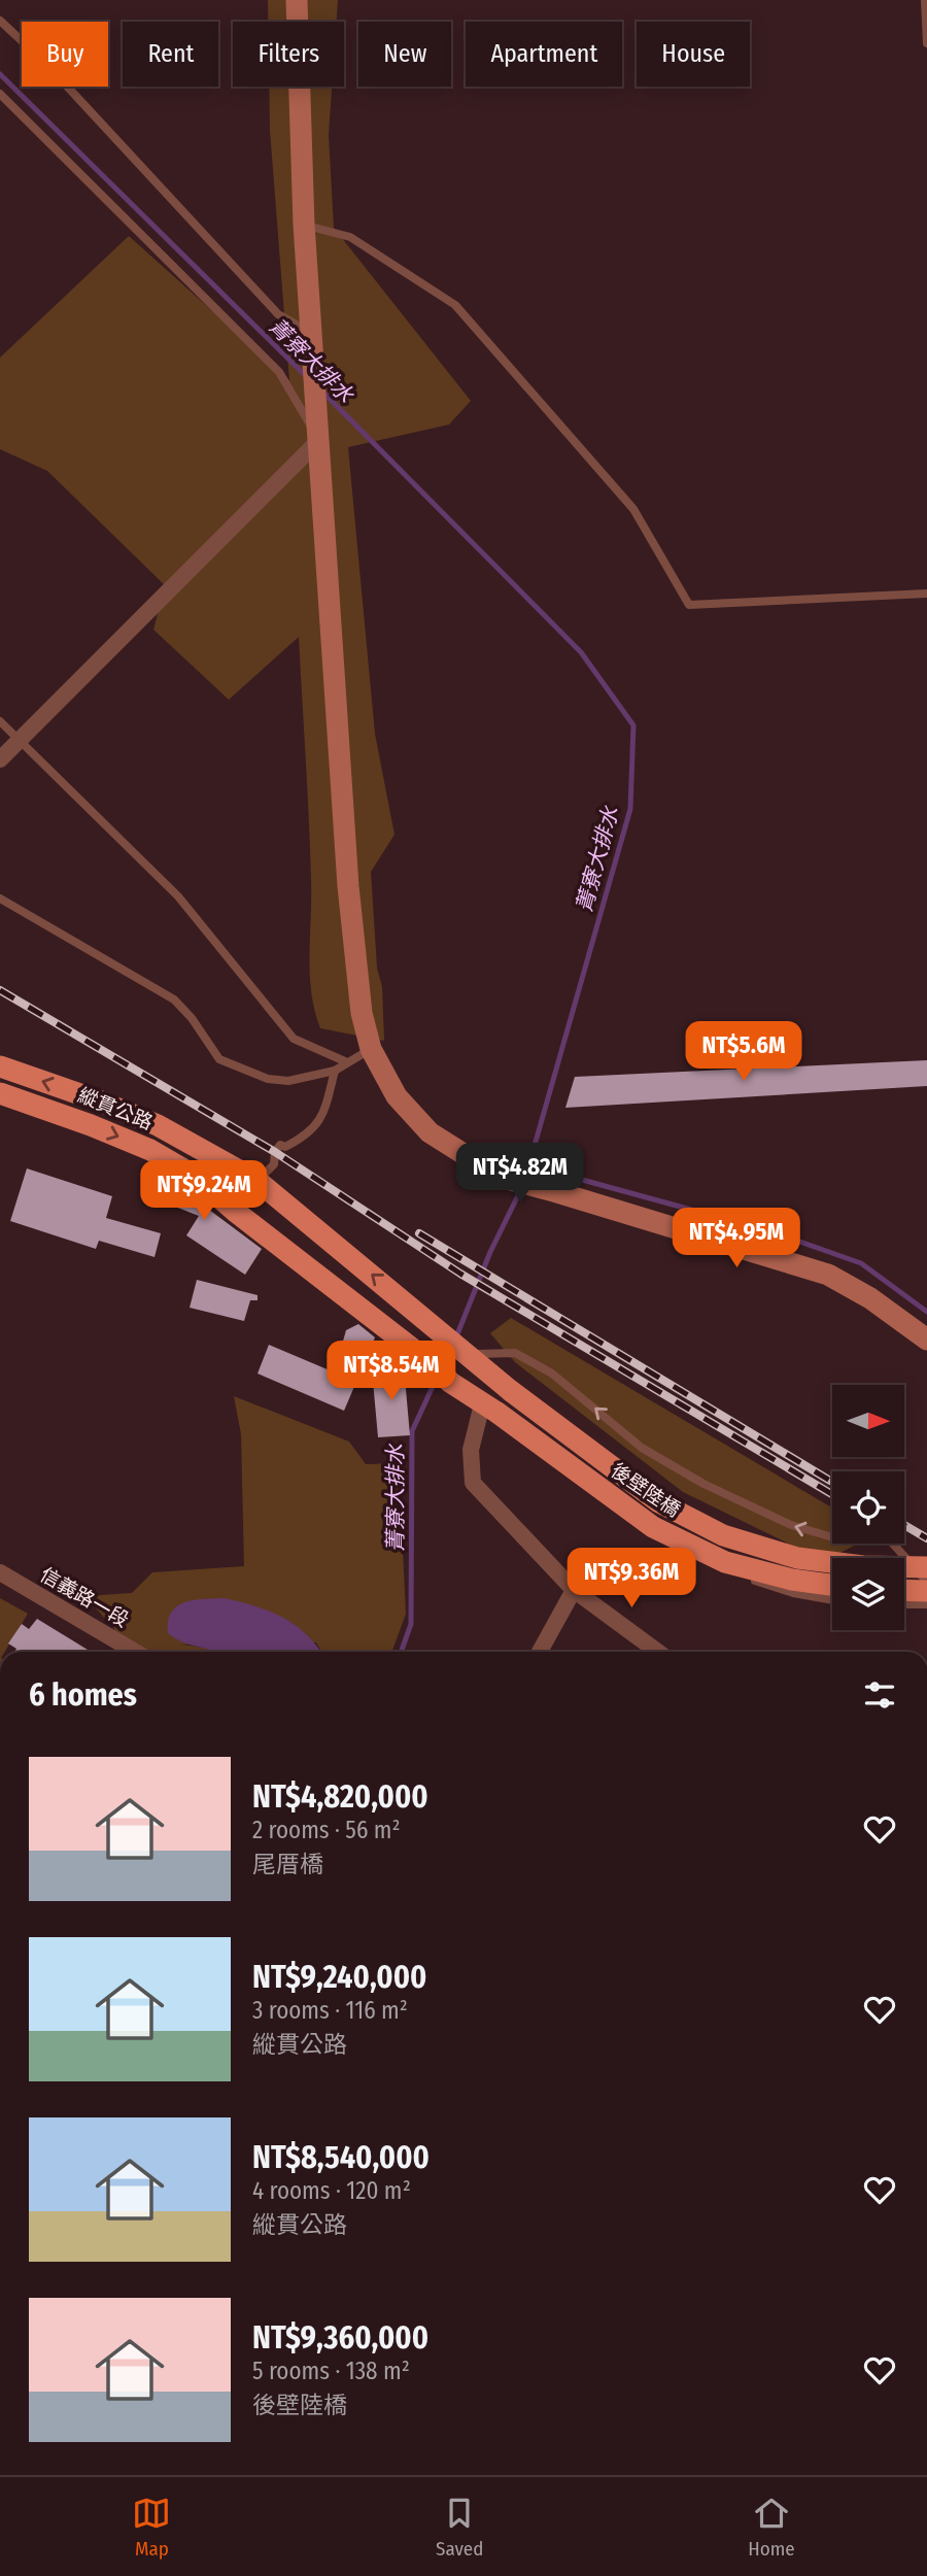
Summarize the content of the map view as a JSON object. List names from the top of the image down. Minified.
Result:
{"streets":{"main road":["縱貫公路","後壁陸橋"],"street":["信義路一段"]},"crossings":[["縱貫公路","後壁陸橋"]],"water":["菁寮大排水"],"north":"right","page":{"chip":["Buy","Rent","Filters","New","Apartment","House"],"price":["NT$5.6M","NT$4.82M","NT$9.24M","NT$4.95M","NT$8.54M","NT$9.36M"],"heading":"6 homes","list":[{"name":"NT$4,820,000","note":"2 rooms · 56 m² · 尾厝橋"},{"name":"NT$9,240,000","note":"3 rooms · 116 m² · 縱貫公路"},{"name":"NT$8,540,000","note":"4 rooms · 120 m² · 縱貫公路"},{"name":"NT$9,360,000","note":"5 rooms · 138 m² · 後壁陸橋"}],"tabs":["Map","Saved","Home"]}}
